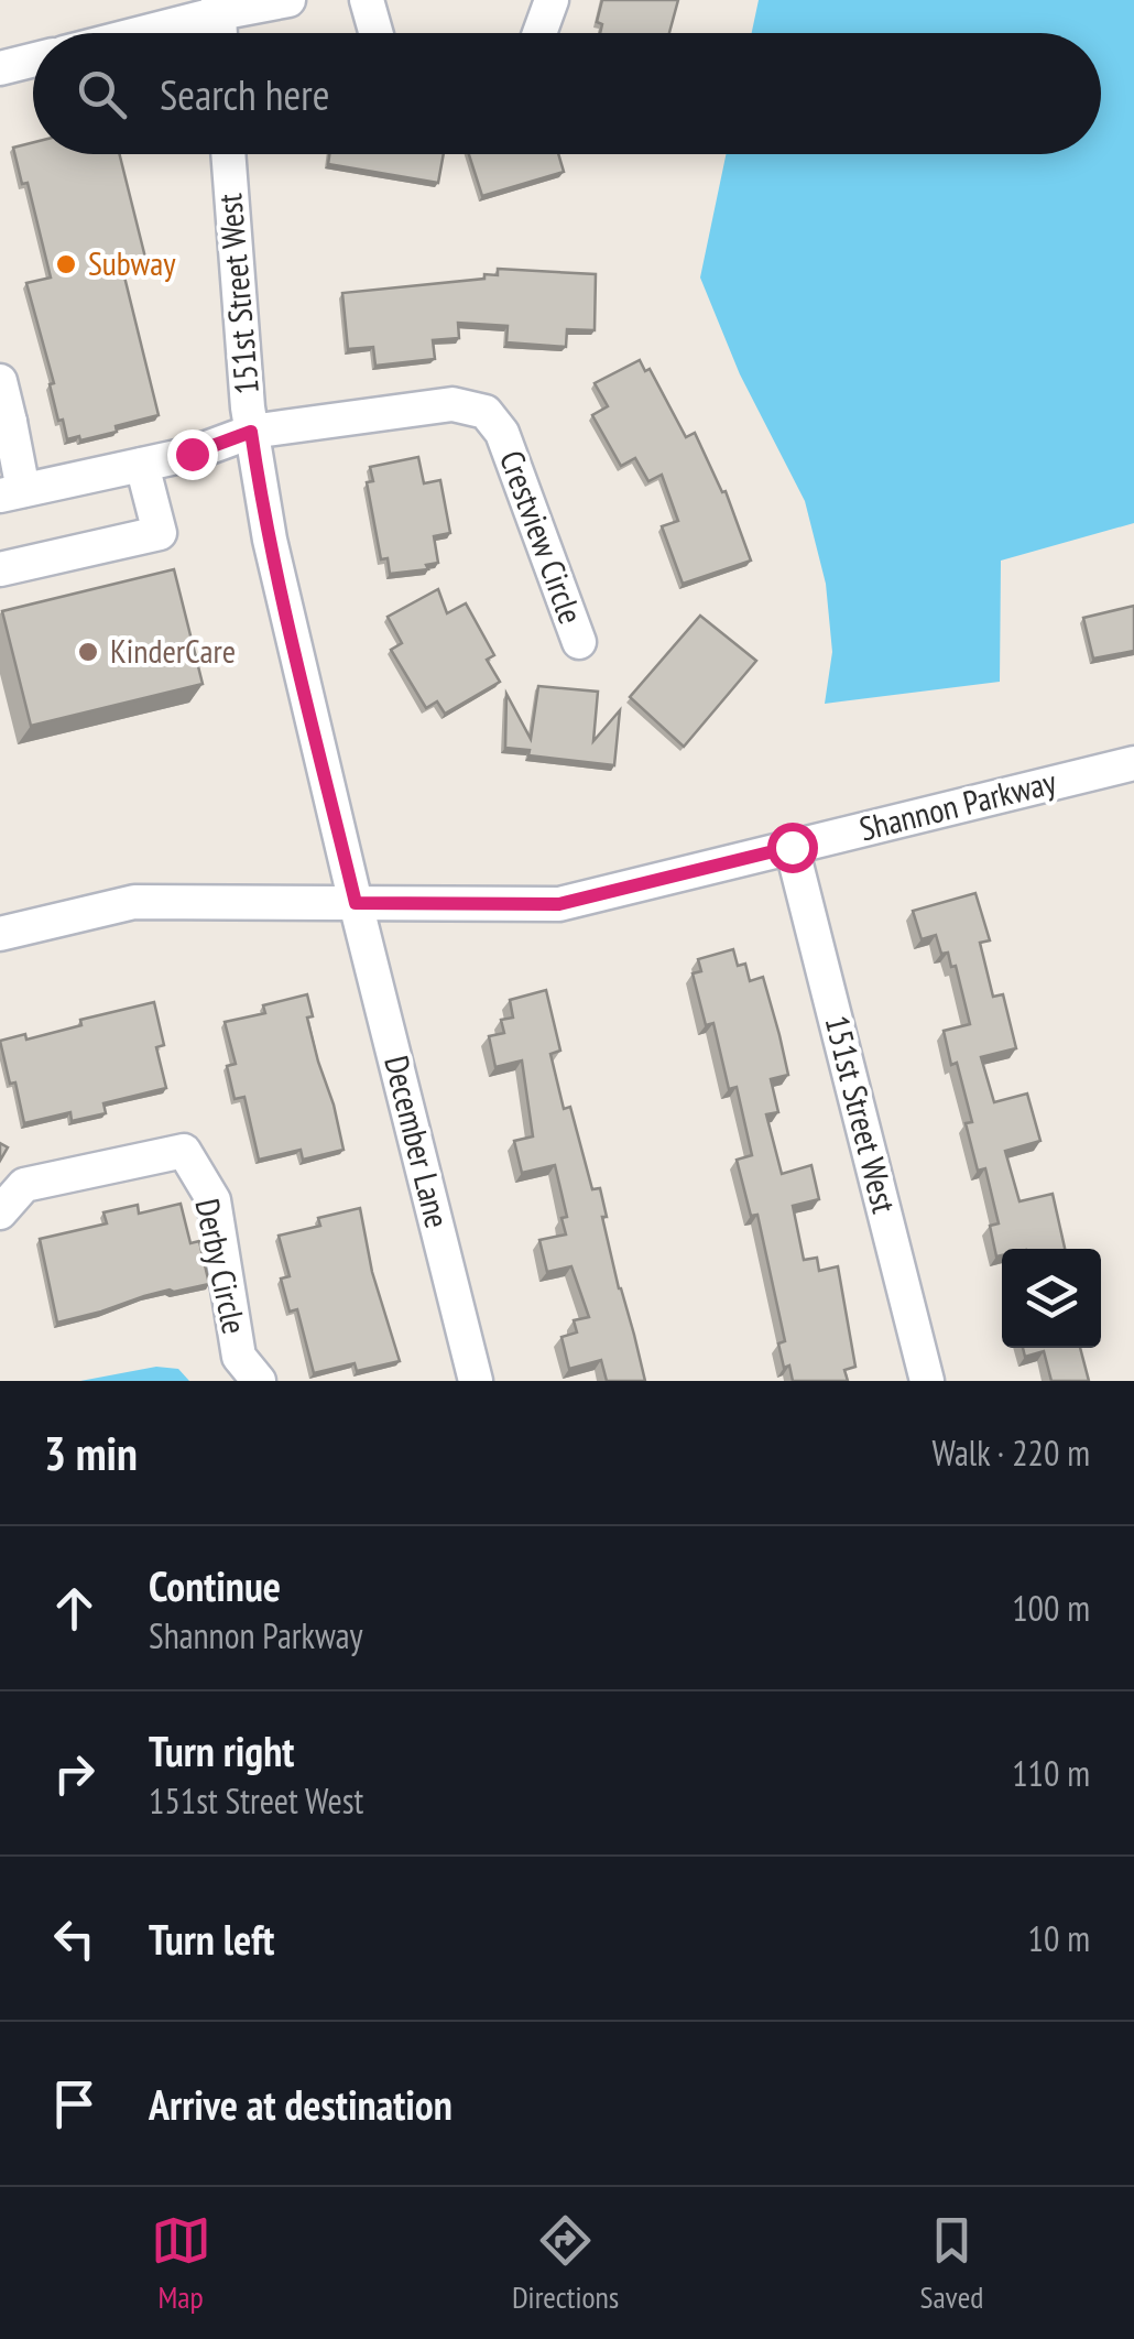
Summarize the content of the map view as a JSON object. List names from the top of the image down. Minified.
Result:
{"streets":{"street":["151st Street West","Crestview Circle","Shannon Parkway","December Lane","Derby Circle"]},"crossings":[["151st Street West","Crestview Circle"],["151st Street West","Shannon Parkway"],["151st Street West","December Lane"],["Shannon Parkway","December Lane"]],"places":["Subway","KinderCare"],"page":{"search":"Search here","heading":["3 min","Walk · 220 m"],"list":[["Continue","Shannon Parkway","100 m"],["Turn right","151st Street West","110 m"],["Turn left","10 m"],"Arrive at destination"],"nav":["Map","Directions","Saved"]}}
